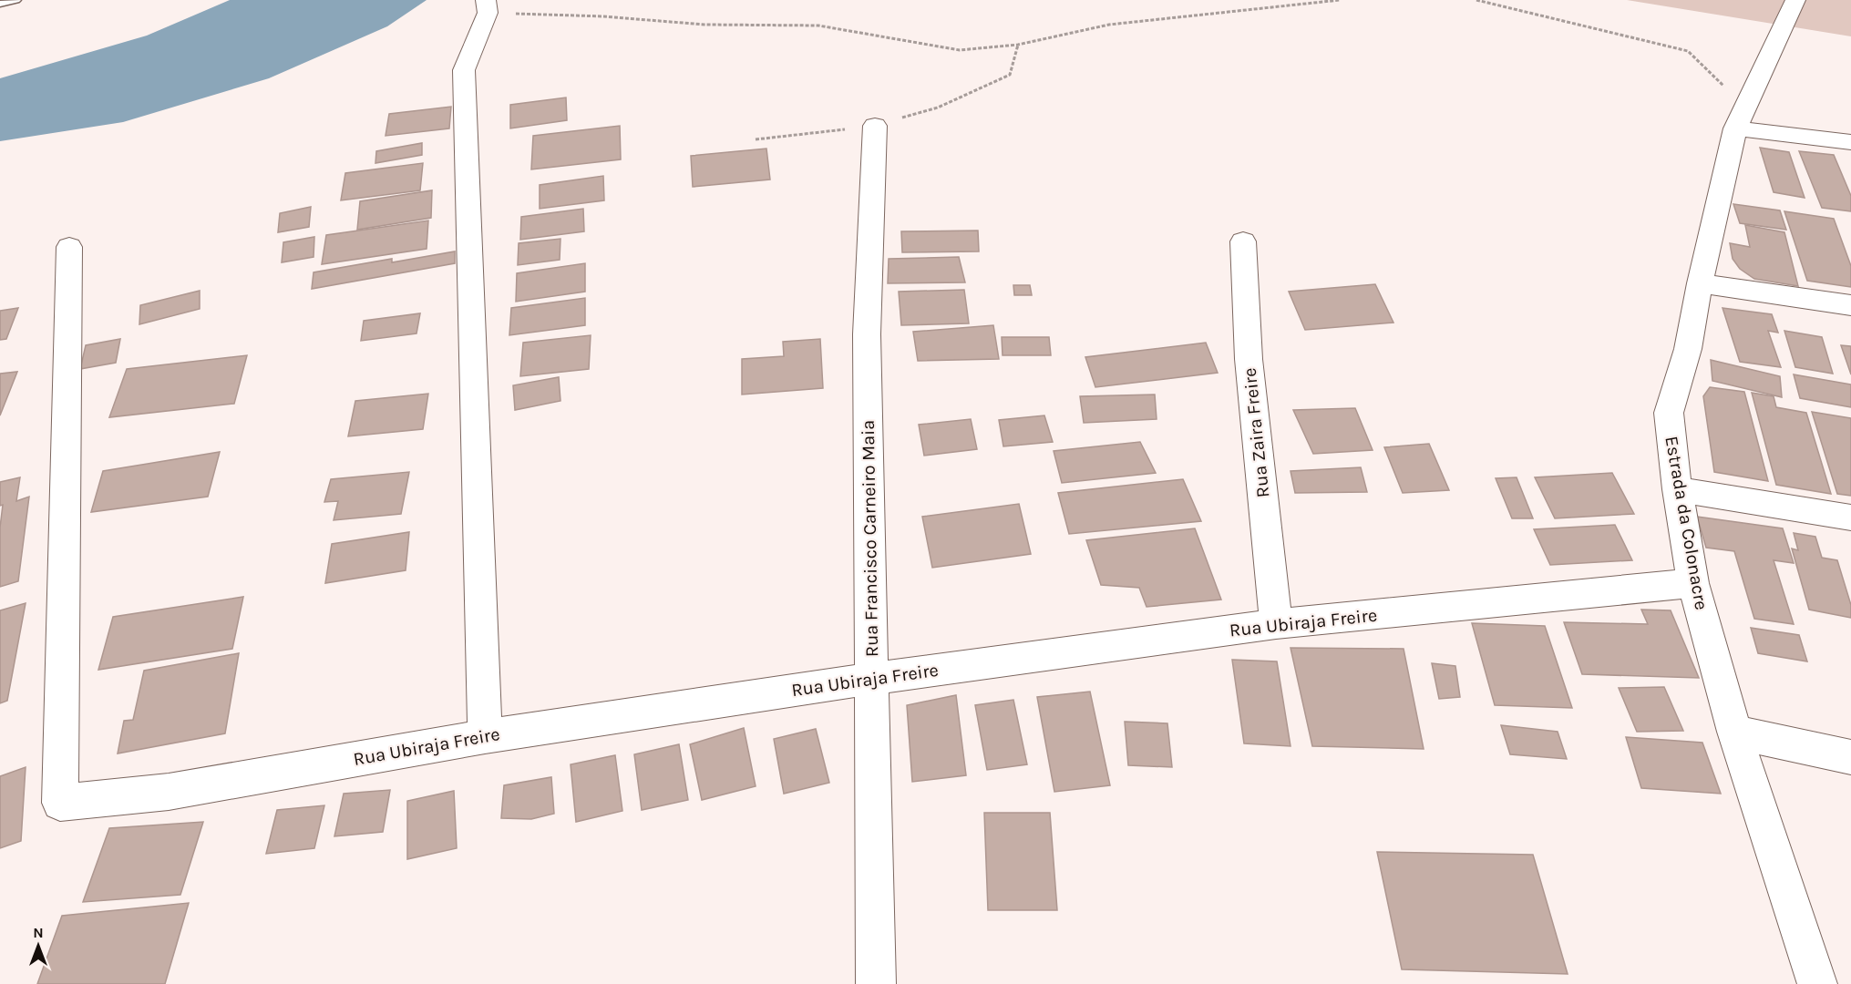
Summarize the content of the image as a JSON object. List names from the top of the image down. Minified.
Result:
{"streets":{"street":["Rua Zaira Freire","Estrada da Colonacre","Rua Francisco Carneiro Maia","Rua Ubiraja Freire"]},"crossings":[["Rua Zaira Freire","Rua Ubiraja Freire"],["Estrada da Colonacre","Rua Ubiraja Freire"],["Rua Francisco Carneiro Maia","Rua Ubiraja Freire"]],"north":"top"}
